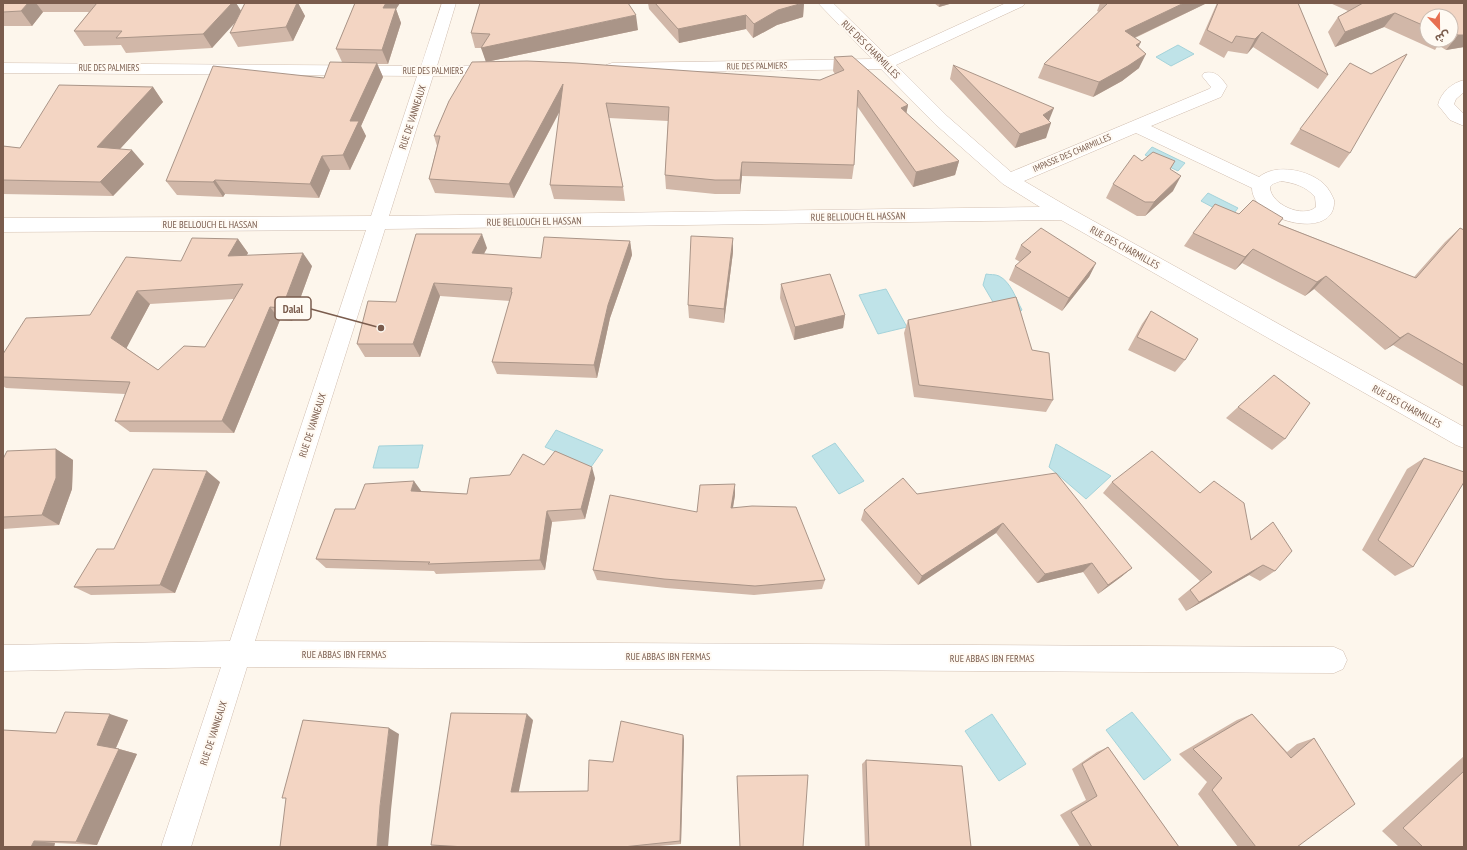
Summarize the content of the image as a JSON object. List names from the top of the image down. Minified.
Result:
{"streets":{"street":["RUE DES CHARMILLES","RUE DES PALMIERS","RUE DE VANNEAUX","IMPASSE DES CHARMILLES","RUE BELLOUCH EL HASSAN","RUE ABBAS IBN FERMAS"]},"crossings":[["RUE DES CHARMILLES","RUE DES PALMIERS"],["RUE DES CHARMILLES","IMPASSE DES CHARMILLES"],["RUE DES CHARMILLES","RUE BELLOUCH EL HASSAN"],["RUE DES PALMIERS","RUE DE VANNEAUX"],["RUE DE VANNEAUX","RUE BELLOUCH EL HASSAN"],["RUE DE VANNEAUX","RUE ABBAS IBN FERMAS"]],"places":["Dalal"],"north":"bottom"}
